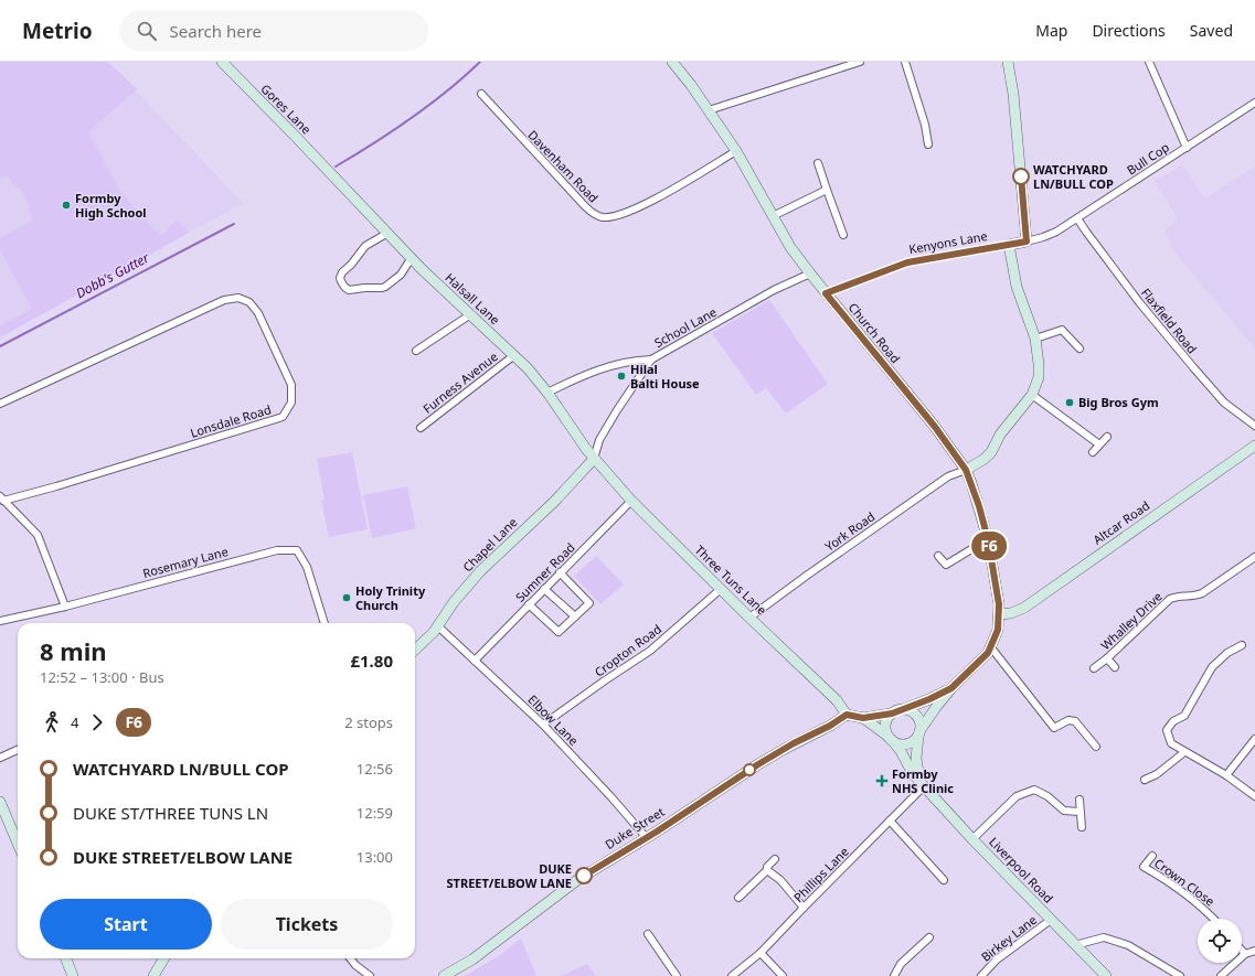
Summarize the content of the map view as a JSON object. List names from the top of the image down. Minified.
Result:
{"streets":{"street":["Gores Lane","Bull Cop","Davenham Road","Kenyons Lane","Halsall Lane","Flaxfield Road","School Lane","Church Road","Furness Avenue","Lonsdale Road","Altcar Road","York Road","Chapel Lane","Rosemary Lane","Sumner Road","Three Tuns Lane","Whalley Drive","Cropton Road","Elbow Lane","Duke Street","Liverpool Road","Phillips Lane","Crown Close","Birkey Lane"]},"crossings":[["Gores Lane","Halsall Lane"],["Bull Cop","Kenyons Lane"],["Bull Cop","Flaxfield Road"],["Davenham Road","Church Road"],["Kenyons Lane","Church Road"],["Halsall Lane","Furness Avenue"],["Halsall Lane","Three Tuns Lane"],["School Lane","Church Road"],["School Lane","Chapel Lane"],["School Lane","Three Tuns Lane"],["Church Road","Altcar Road"],["Church Road","York Road"],["Lonsdale Road","Rosemary Lane"],["York Road","Three Tuns Lane"],["Chapel Lane","Three Tuns Lane"],["Chapel Lane","Elbow Lane"],["Sumner Road","Three Tuns Lane"],["Sumner Road","Elbow Lane"],["Three Tuns Lane","Cropton Road"],["Three Tuns Lane","Duke Street"],["Cropton Road","Elbow Lane"],["Elbow Lane","Duke Street"],["Liverpool Road","Phillips Lane"],["Liverpool Road","Birkey Lane"]],"water":["Dobb's Gutter"],"places":{"other":["WATCHYARD LN/BULL COP","Formby High School","Hilal Balti House","Big Bros Gym","Holy Trinity Church","DUKE STREET/ELBOW LANE"],"health":["Formby NHS Clinic"]},"lines":["bus line F6"],"page":{"header":"Metrio","search":"Search here","nav":["Map","Directions","Saved"],"on_map":"F6","heading":["8 min","12:52 – 13:00 · Bus","£1.80"],"legs":["4","F6","2 stops"],"list":[{"name":"WATCHYARD LN/BULL COP","value":"12:56"},{"name":"DUKE ST/THREE TUNS LN","value":"12:59"},{"name":"DUKE STREET/ELBOW LANE","value":"13:00"}],"buttons":["Start","Tickets"]}}
